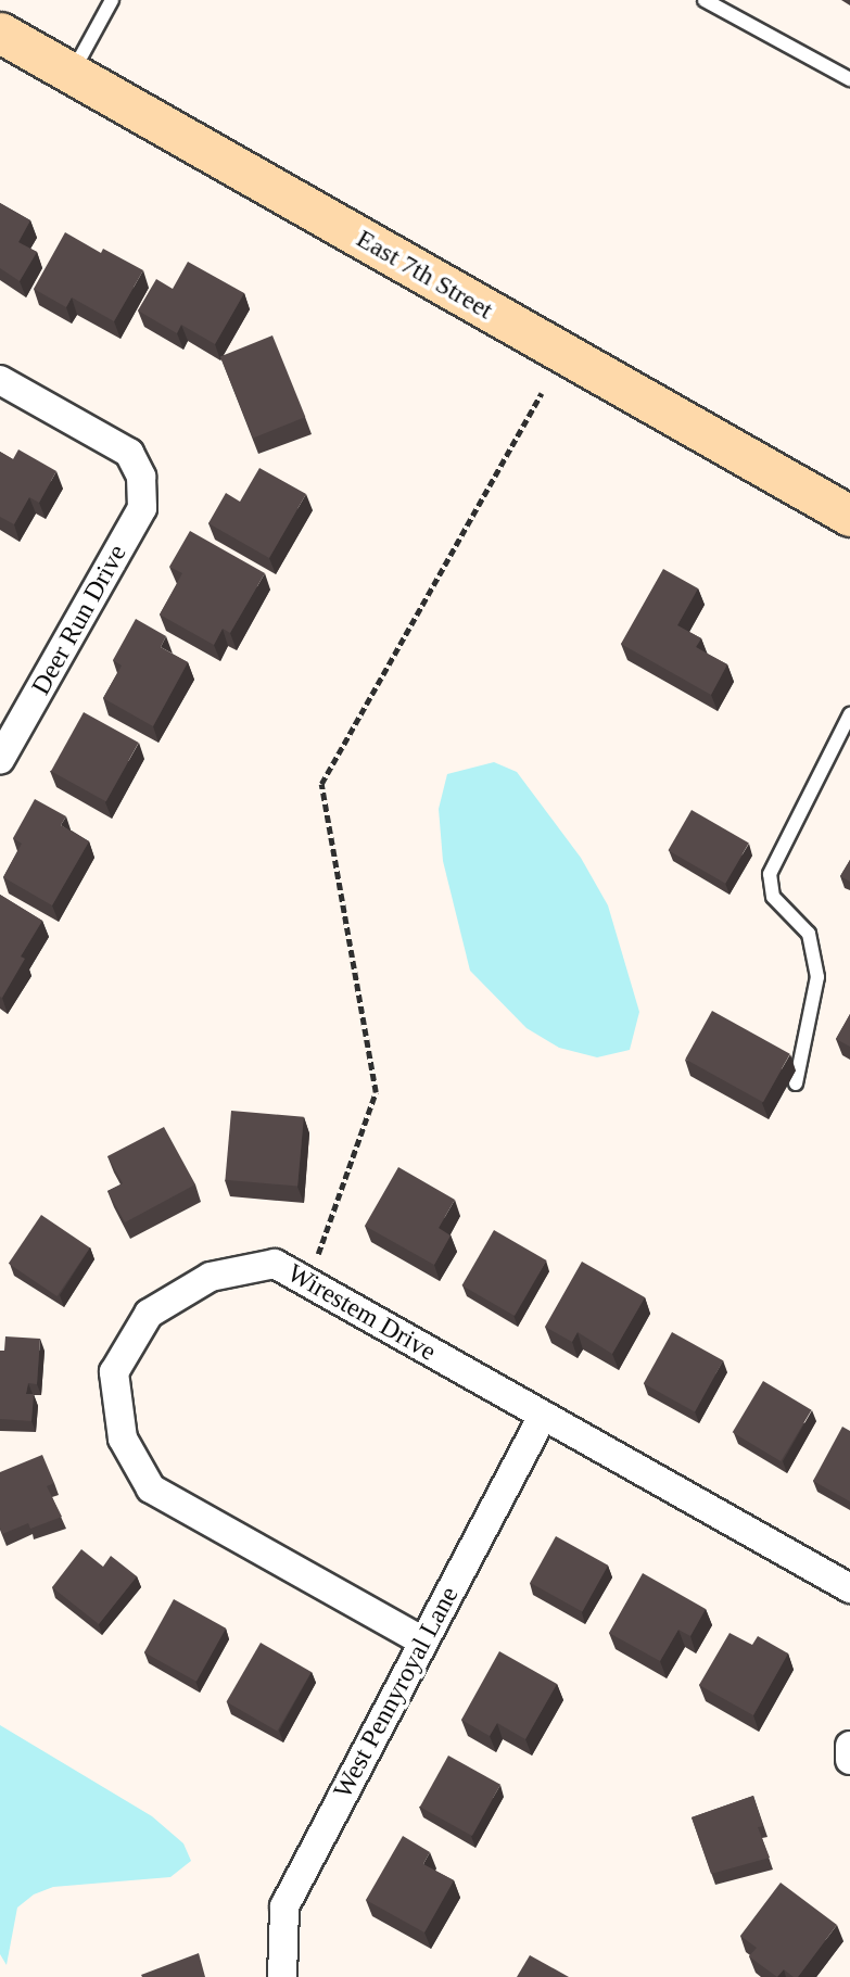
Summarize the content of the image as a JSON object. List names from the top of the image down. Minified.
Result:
{"streets":{"street":["East 7th Street","Deer Run Drive","Wirestem Drive","West Pennyroyal Lane"]},"crossings":[["Wirestem Drive","West Pennyroyal Lane"]]}
